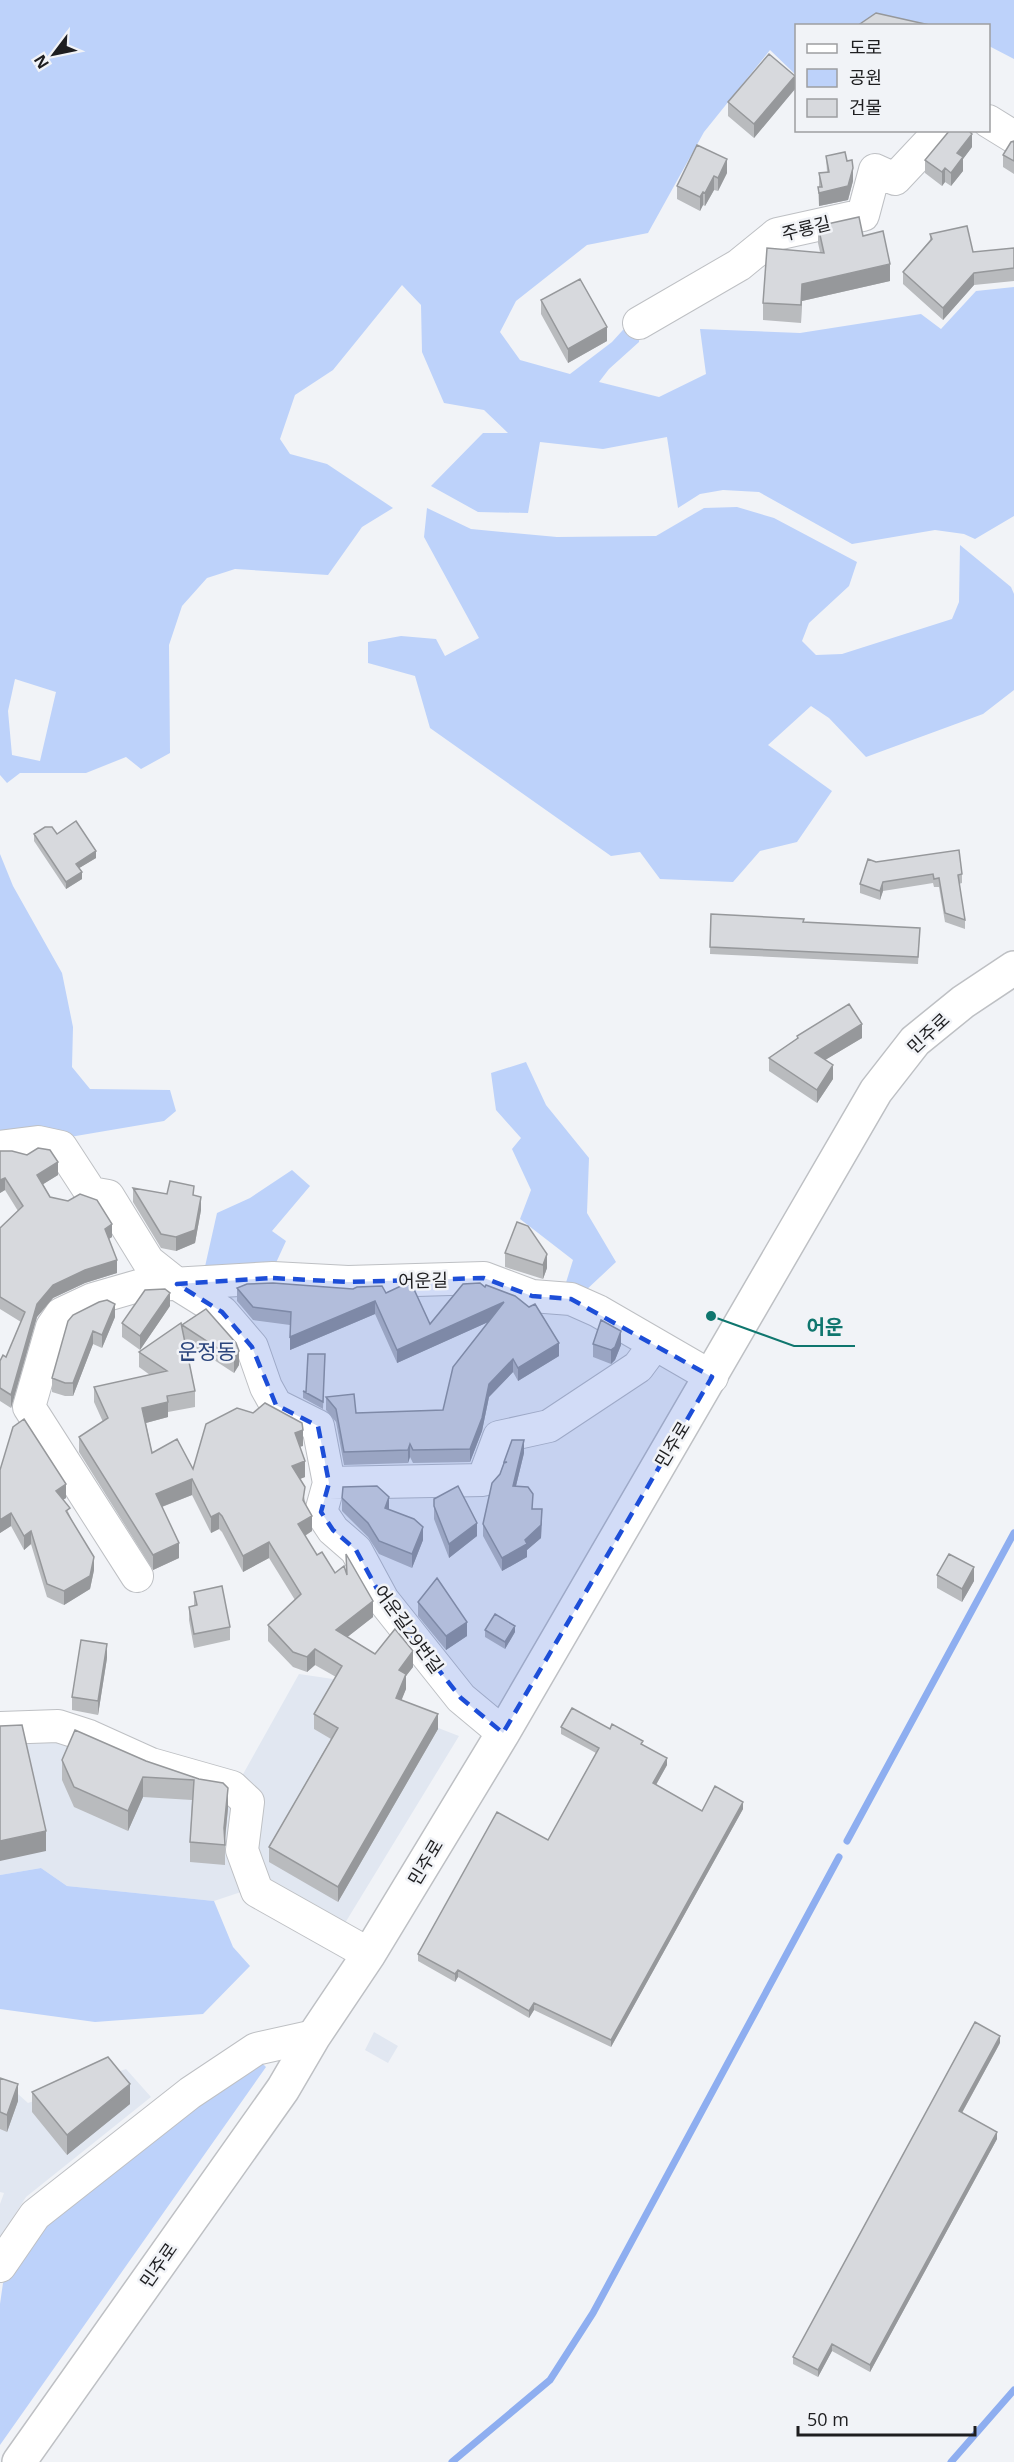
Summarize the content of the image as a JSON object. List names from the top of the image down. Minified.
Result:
{"streets":{"main road":["민주로"],"street":["주룡길","어운길","어운길29번길"]},"crossings":[["민주로","어운길"],["민주로","어운길29번길"],["어운길","어운길29번길"]],"districts":["운정동"],"places":["어운"],"legend":["도로","공원","건물"],"scale_bar":"50 m","north":"bottom left"}
